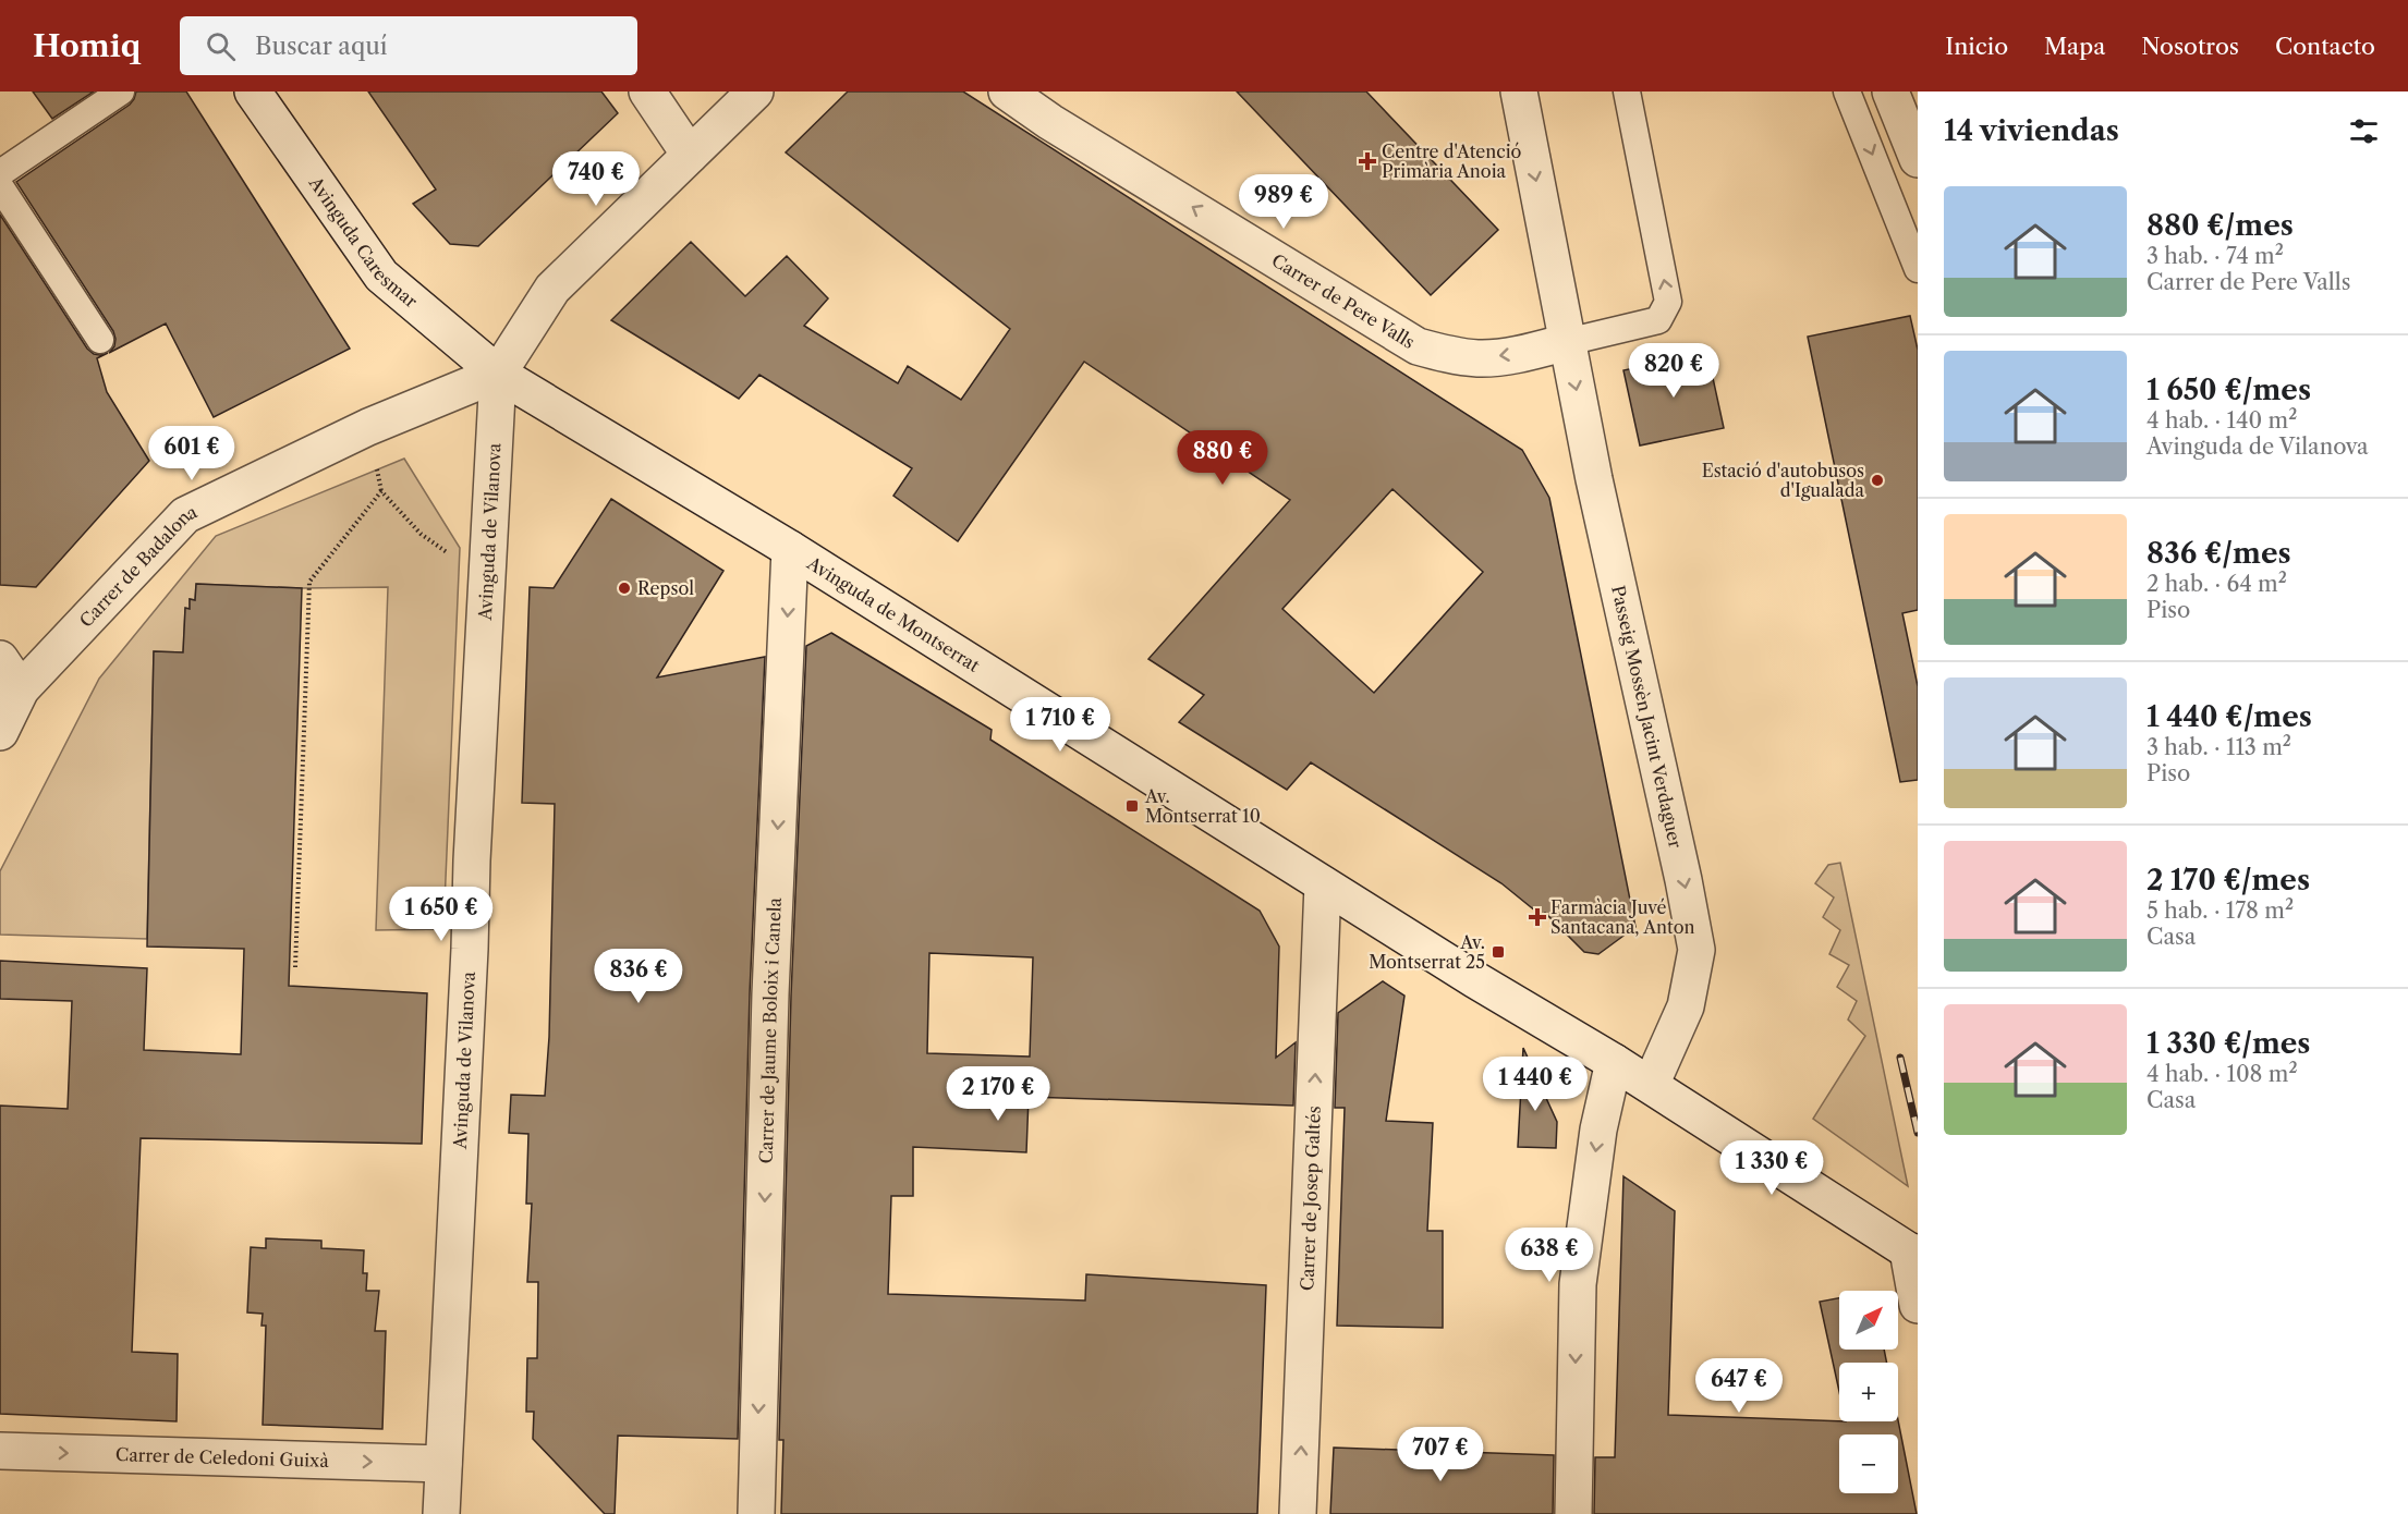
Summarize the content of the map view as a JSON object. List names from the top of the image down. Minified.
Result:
{"streets":{"street":["Avinguda Caresmar","Carrer de Pere Valls","Avinguda de Vilanova","Carrer de Badalona","Avinguda de Montserrat","Passeig Mossèn Jacint Verdaguer","Carrer de Jaume Boloix i Canela","Carrer de Josep Galtés","Carrer de Celedoni Guixà"]},"crossings":[["Avinguda Caresmar","Avinguda de Vilanova"],["Avinguda Caresmar","Carrer de Badalona"],["Avinguda Caresmar","Avinguda de Montserrat"],["Carrer de Pere Valls","Passeig Mossèn Jacint Verdaguer"],["Avinguda de Vilanova","Carrer de Badalona"],["Avinguda de Vilanova","Avinguda de Montserrat"],["Avinguda de Vilanova","Carrer de Celedoni Guixà"],["Carrer de Badalona","Avinguda de Montserrat"],["Avinguda de Montserrat","Passeig Mossèn Jacint Verdaguer"],["Avinguda de Montserrat","Carrer de Jaume Boloix i Canela"],["Avinguda de Montserrat","Carrer de Josep Galtés"]],"one_way":["Carrer de Pere Valls","Passeig Mossèn Jacint Verdaguer","Carrer de Jaume Boloix i Canela","Carrer de Celedoni Guixà"],"places":{"health":["Centre d'Atenció Primària Anoia","Farmàcia Juvé Santacana, Anton"],"other":["Estació d'autobusos d'Igualada","Repsol"],"transit":["Av. Montserrat 10","Av. Montserrat 25"]},"north":"top right","page":{"header":"Homiq","search":"Buscar aquí","nav":["Inicio","Mapa","Nosotros","Contacto"],"heading":"14 viviendas","price":["740 €","989 €","820 €","601 €","880 €","1 710 €","1 650 €","836 €","1 440 €","2 170 €","1 330 €","638 €","647 €","707 €"],"list":[{"name":"880 €/mes","note":"3 hab. · 74 m² · Carrer de Pere Valls"},{"name":"1 650 €/mes","note":"4 hab. · 140 m² · Avinguda de Vilanova"},{"name":"836 €/mes","note":"2 hab. · 64 m² · Piso"},{"name":"1 440 €/mes","note":"3 hab. · 113 m² · Piso"},{"name":"2 170 €/mes","note":"5 hab. · 178 m² · Casa"},{"name":"1 330 €/mes","note":"4 hab. · 108 m² · Casa"}],"map_buttons":["+","−"]}}
